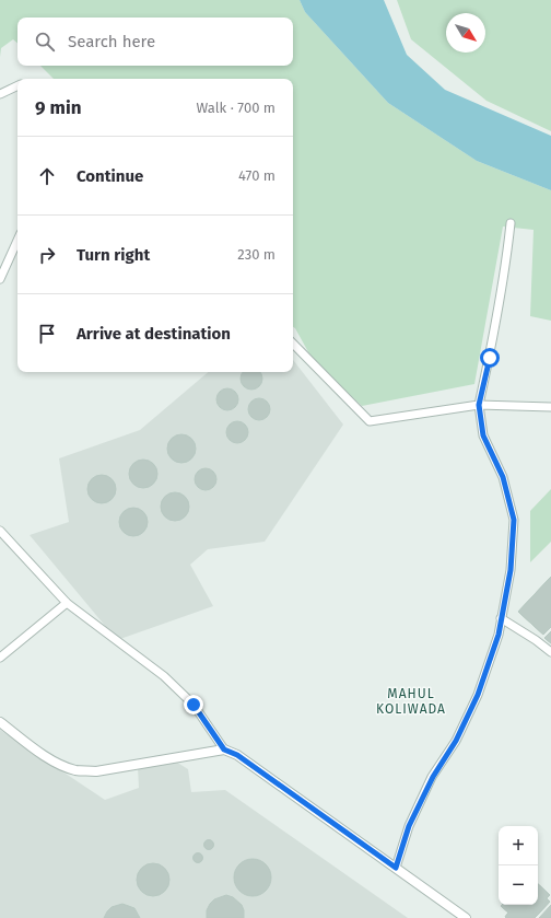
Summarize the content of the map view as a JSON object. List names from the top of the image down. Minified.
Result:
{"districts":["MAHUL KOLIWADA"],"north":"bottom right","page":{"search":"Search here","heading":["9 min","Walk · 700 m"],"list":[["Continue","470 m"],["Turn right","230 m"],"Arrive at destination"],"map_buttons":["+","−"]}}
